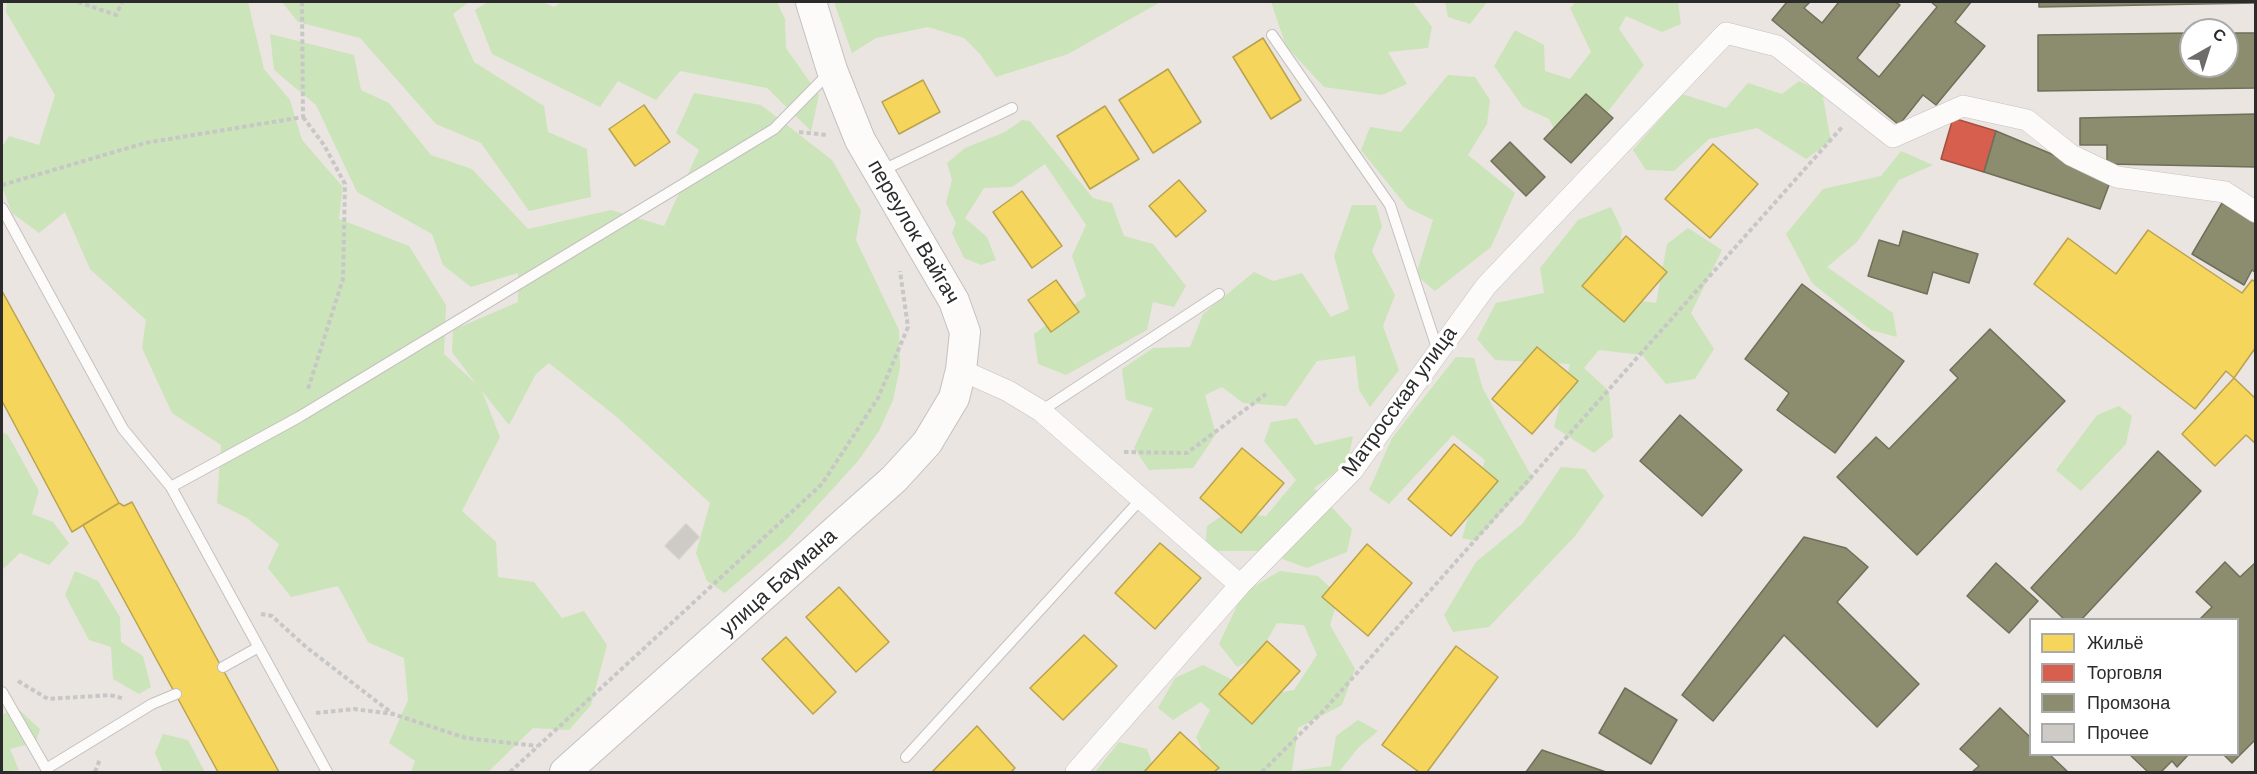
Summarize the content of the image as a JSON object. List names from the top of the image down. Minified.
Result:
{"streets":{"street":["переулок Вайгач","Матросская улица","улица Баумана"]},"crossings":[["переулок Вайгач","улица Баумана"]],"legend":["Жильё","Торговля","Промзона","Прочее"],"north":"top right"}
